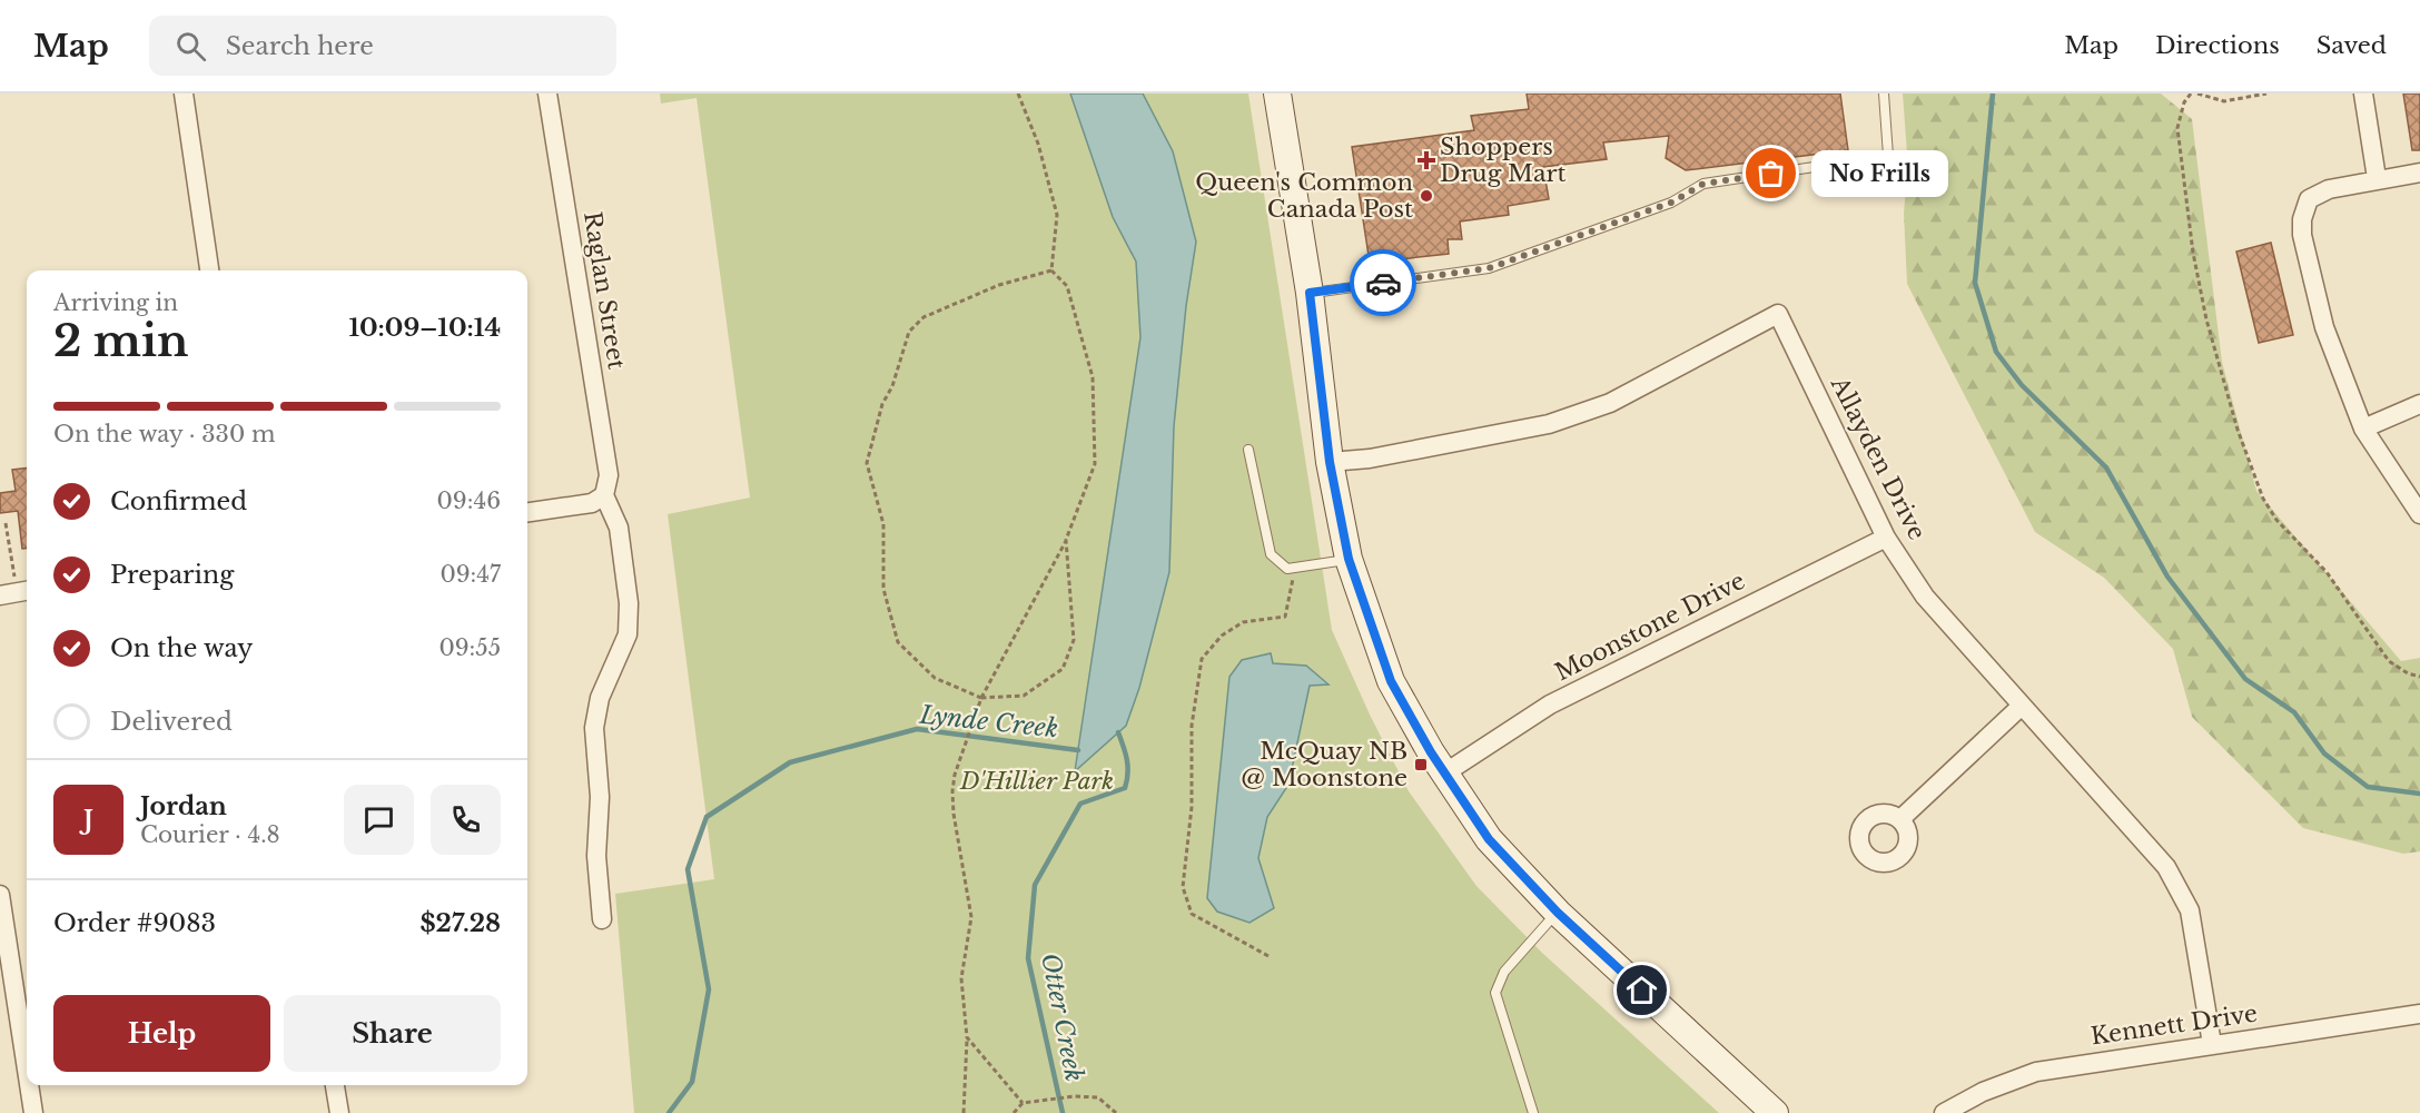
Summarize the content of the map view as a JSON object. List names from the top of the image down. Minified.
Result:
{"streets":{"street":["Raglan Street","Allayden Drive","Moonstone Drive","Kennett Drive"]},"crossings":[["Allayden Drive","Moonstone Drive"],["Allayden Drive","Kennett Drive"]],"water":["Lynde Creek","Otter Creek"],"parks":["D'Hillier Park"],"places":{"health":["Shoppers Drug Mart"],"other":["No Frills","Queen's Common Canada Post"],"transit":["McQuay NB @ Moonstone"]},"page":{"header":"Map","search":"Search here","nav":["Map","Directions","Saved"],"bubble":"No Frills","heading":["2 min","Arriving in","10:09–10:14"],"panel":["Jordan","Courier · 4.8","Order #9083","$27.28"],"bar":"On the way · 330 m","list":[["Confirmed","09:46"],["Preparing","09:47"],["On the way","09:55"],"Delivered"],"round":"J","buttons":["Help","Share"]}}
